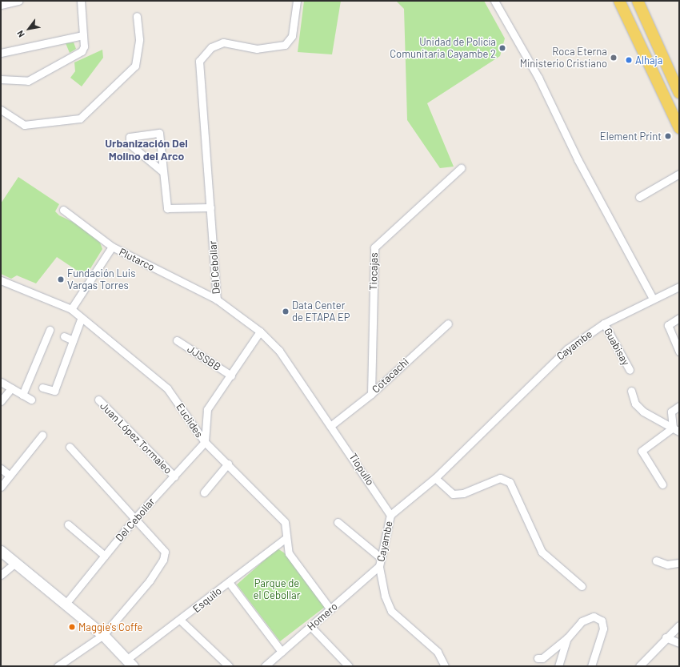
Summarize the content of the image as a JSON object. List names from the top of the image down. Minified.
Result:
{"streets":{"street":["Plutarco","Del Cebollar","Tiocajas","Cayambe","Guabisay","JJSSBB","Cotacachi","Euclides","Juan López Tormaleo","Tiopullo","Esquilo","Homero"]},"crossings":[["Plutarco","Del Cebollar"],["Del Cebollar","Euclides"],["Del Cebollar","Juan López Tormaleo"],["Tiocajas","Cotacachi"],["Cayambe","Guabisay"],["Cayambe","Tiopullo"],["Cayambe","Homero"],["Cotacachi","Tiopullo"],["Euclides","Esquilo"],["Euclides","Homero"]],"districts":["Urbanización Del Molino del Arco"],"parks":["Parque de el Cebollar"],"places":["Unidad de Policía Comunitaria Cayambe 2","Roca Eterna Ministerio Cristiano","Alhaja","Element Print","Fundación Luis Vargas Torres","Data Center de ETAPA EP","Maggie's Coffe"],"north":"bottom left"}
